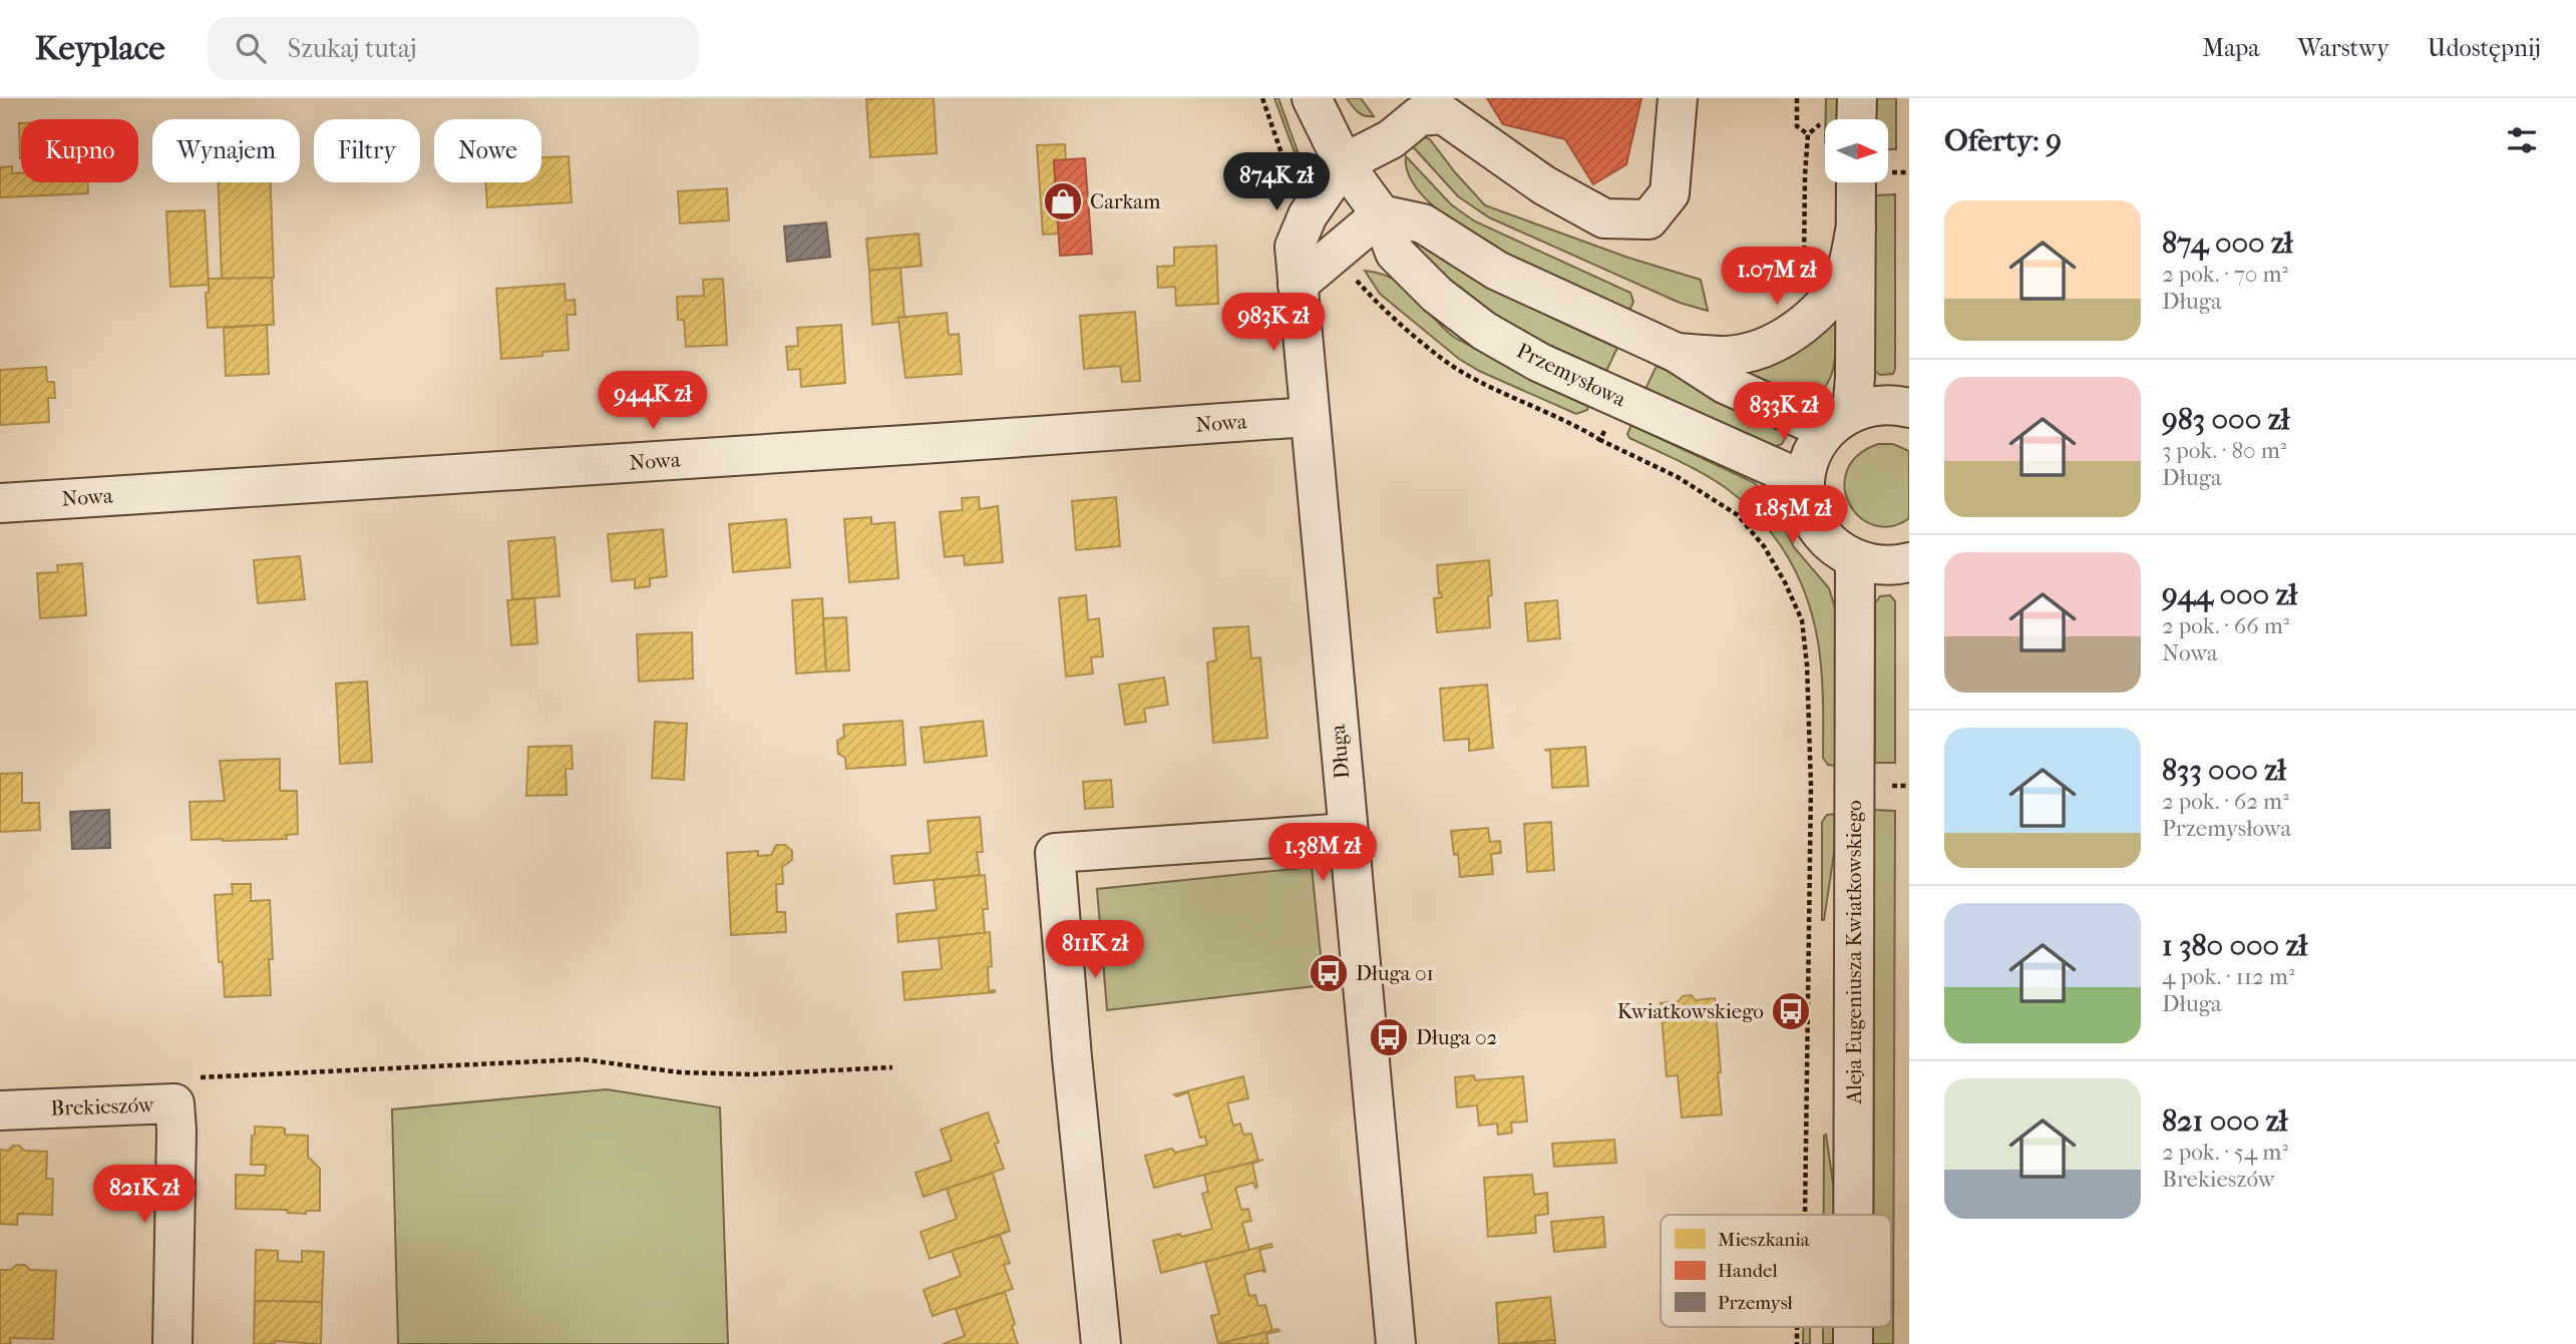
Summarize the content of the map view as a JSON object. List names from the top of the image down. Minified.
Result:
{"streets":{"street":["Przemysłowa","Nowa","Długa","Aleja Eugeniusza Kwiatkowskiego","Brekieszów"]},"crossings":[["Przemysłowa","Długa"],["Nowa","Długa"]],"places":{"shop":["Carkam"],"bus stop":["Długa 01","Kwiatkowskiego","Długa 02"]},"legend":["Mieszkania","Handel","Przemysł"],"north":"right","page":{"header":"Keyplace","search":"Szukaj tutaj","nav":["Mapa","Warstwy","Udostępnij"],"heading":"Oferty: 9","chip":["Kupno","Wynajem","Filtry","Nowe"],"price":["874K zł","1.07M zł","983K zł","944K zł","833K zł","1.85M zł","1.38M zł","811K zł","821K zł"],"list":[{"name":"874 000 zł","note":"2 pok. · 70 m² · Długa"},{"name":"983 000 zł","note":"3 pok. · 80 m² · Długa"},{"name":"944 000 zł","note":"2 pok. · 66 m² · Nowa"},{"name":"833 000 zł","note":"2 pok. · 62 m² · Przemysłowa"},{"name":"1 380 000 zł","note":"4 pok. · 112 m² · Długa"},{"name":"821 000 zł","note":"2 pok. · 54 m² · Brekieszów"}]}}
